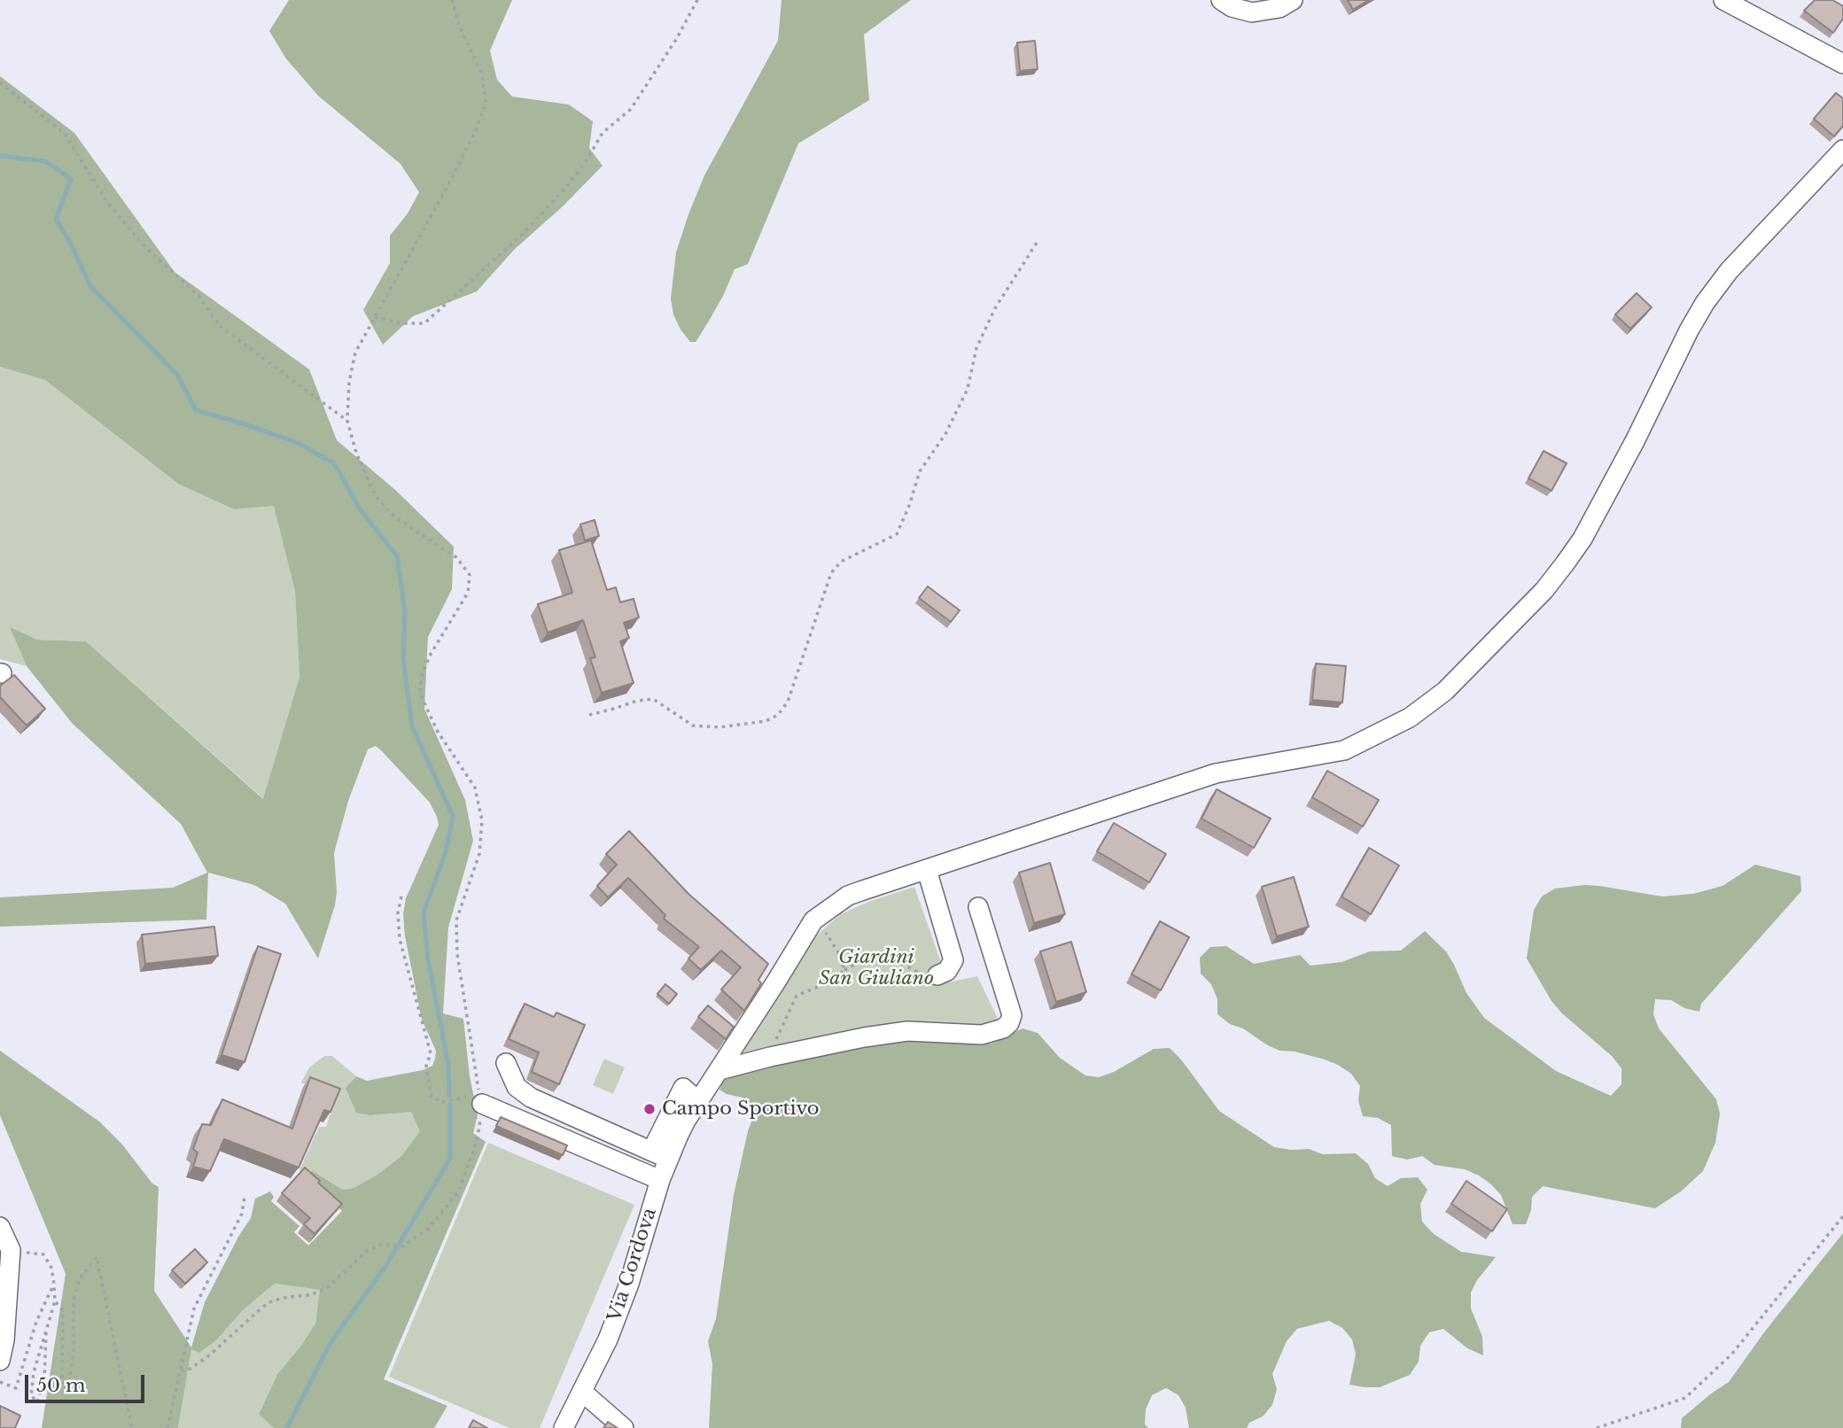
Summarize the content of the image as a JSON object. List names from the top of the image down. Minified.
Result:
{"streets":{"street":["Via Cordova"]},"parks":["Giardini San Giuliano"],"places":["Campo Sportivo"],"scale_bar":"50 m"}
